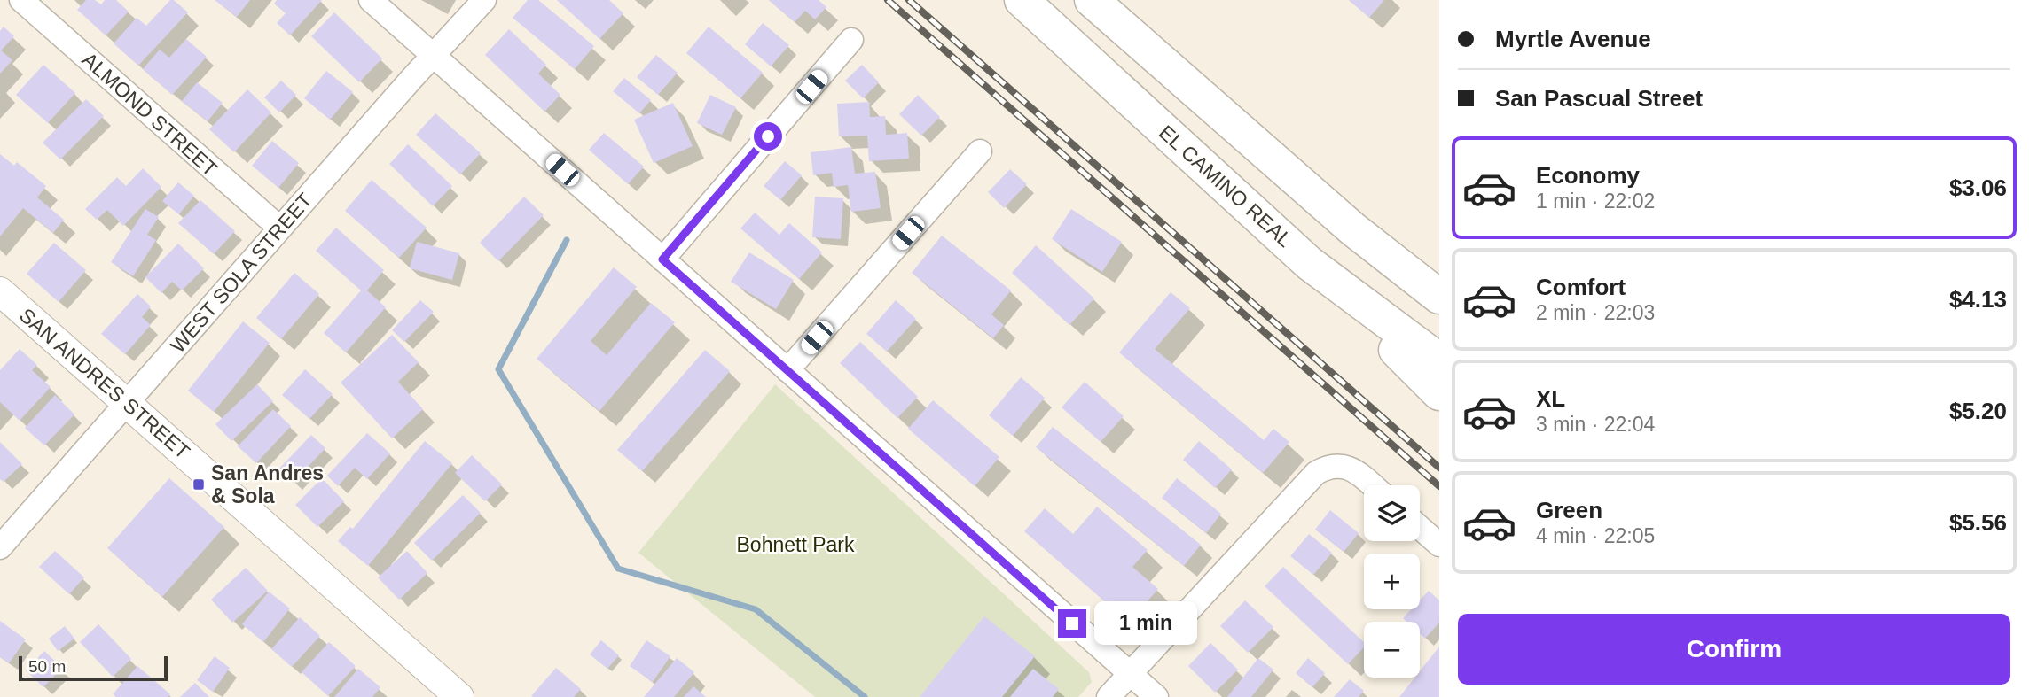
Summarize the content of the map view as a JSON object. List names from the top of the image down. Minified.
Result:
{"streets":{"highway":["EL CAMINO REAL"],"street":["ALMOND STREET","WEST SOLA STREET","SAN ANDRES STREET"]},"crossings":[["ALMOND STREET","WEST SOLA STREET"],["WEST SOLA STREET","SAN ANDRES STREET"]],"parks":["Bohnett Park"],"places":{"transit":["San Andres & Sola"]},"scale_bar":"50 m","page":{"banner":["Myrtle Avenue","San Pascual Street"],"list":[{"name":"Economy","note":"1 min · 22:02","value":"$3.06"},{"name":"Comfort","note":"2 min · 22:03","value":"$4.13"},{"name":"XL","note":"3 min · 22:04","value":"$5.20"},{"name":"Green","note":"4 min · 22:05","value":"$5.56"}],"map_buttons":["+","−"],"bubble":"1 min","buttons":"Confirm","scale":"50 m"}}
